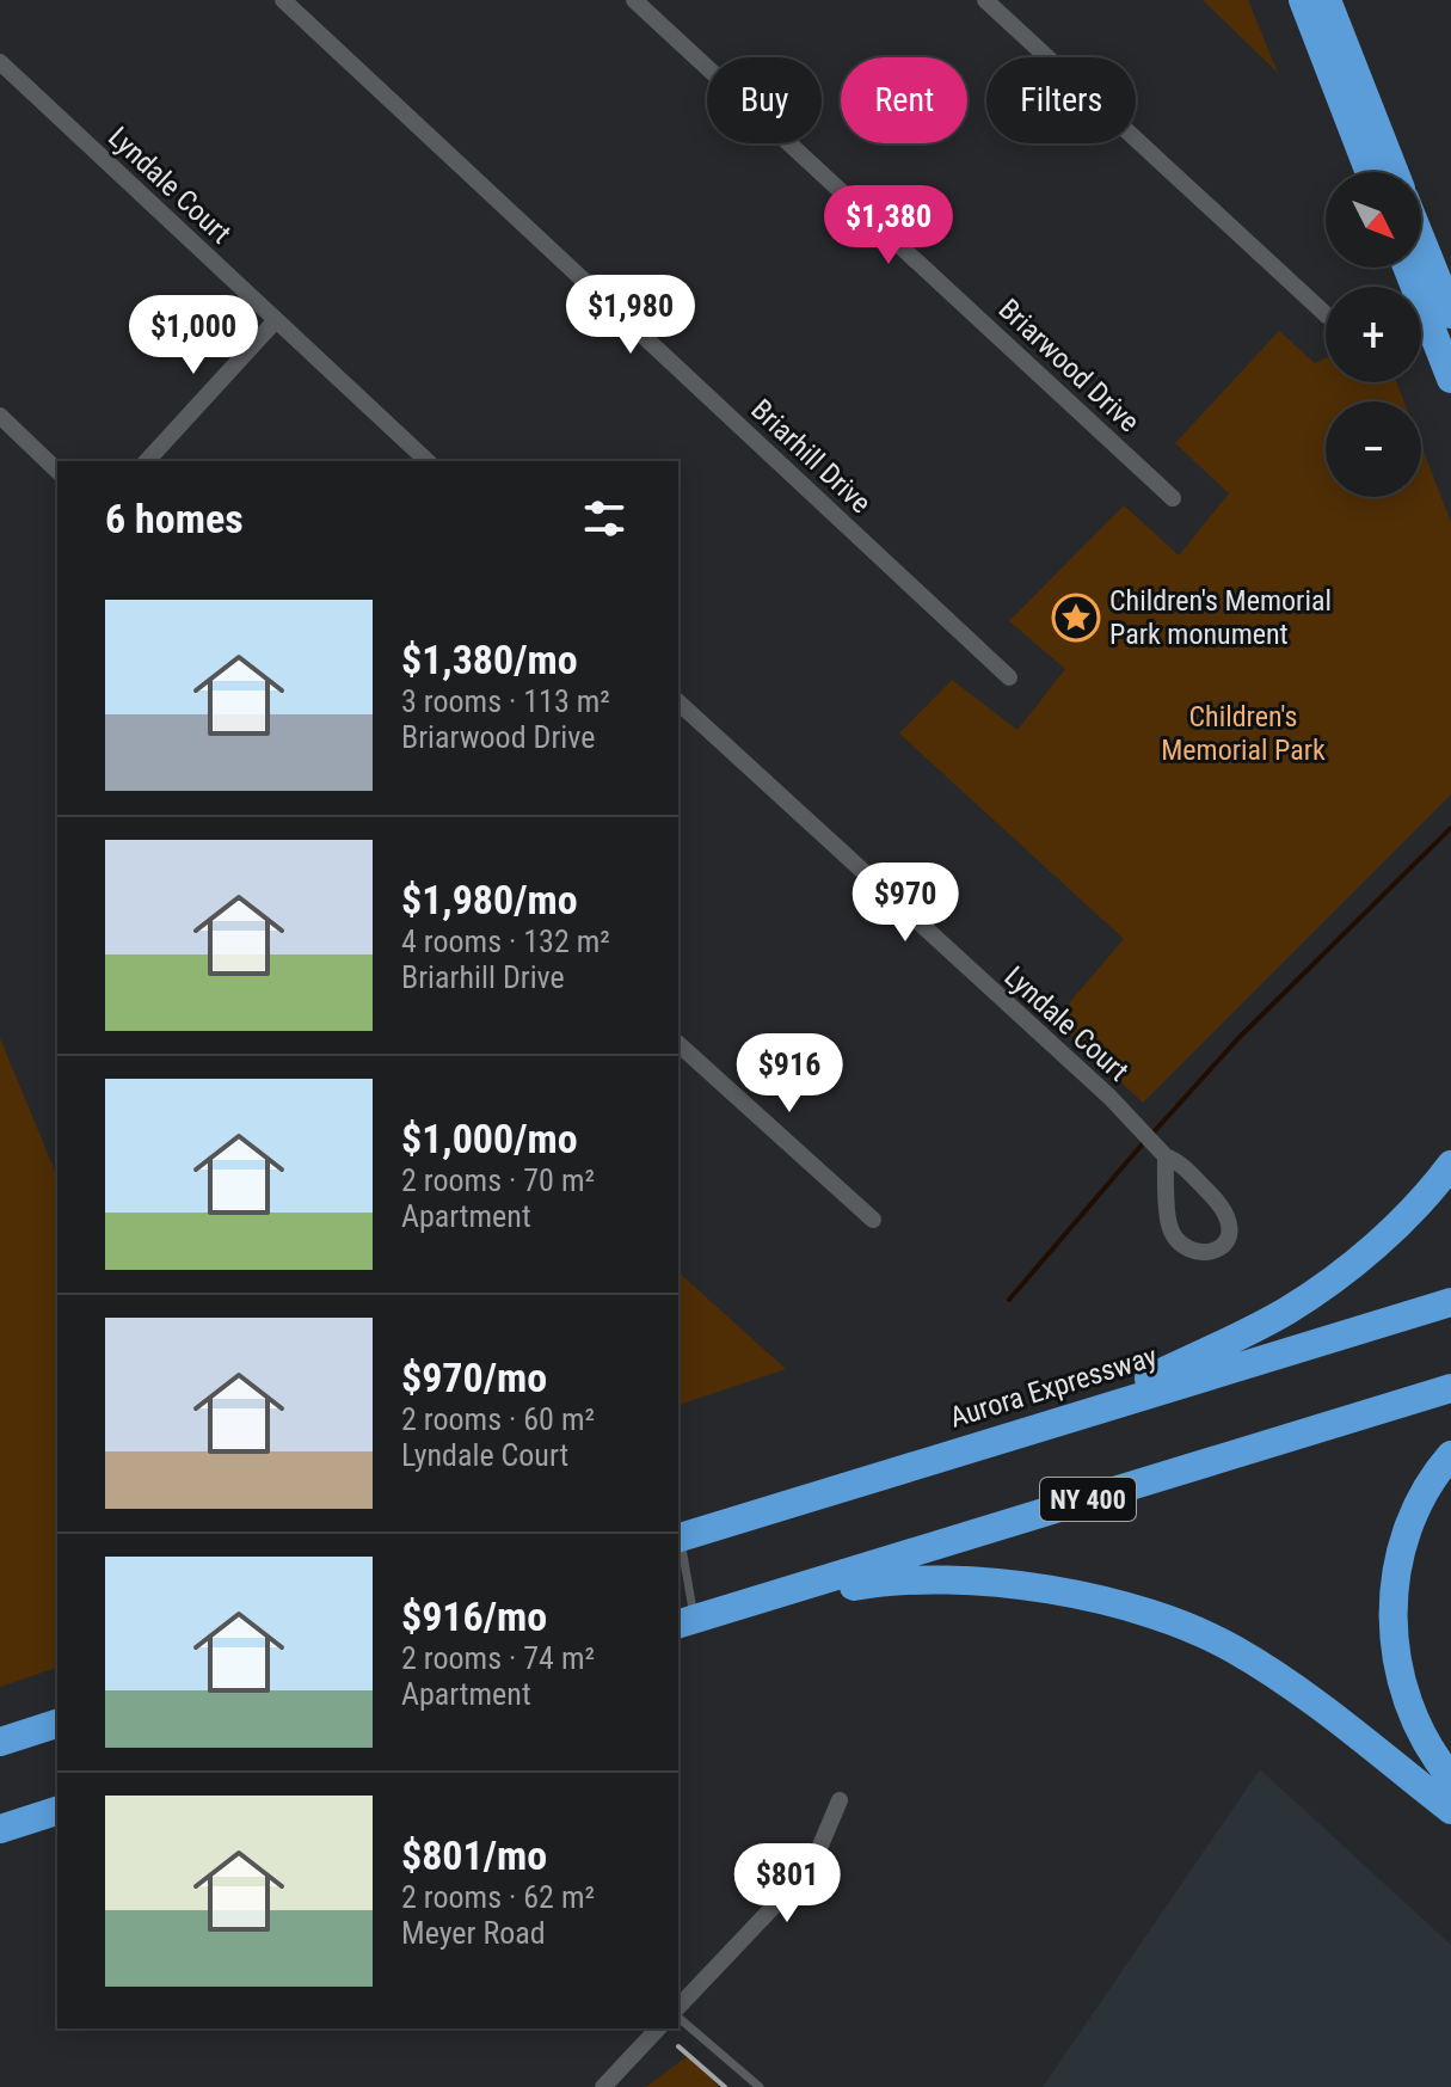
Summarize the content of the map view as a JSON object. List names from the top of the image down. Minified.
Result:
{"streets":{"highway":["Aurora Expressway","NY 400"],"street":["Lyndale Court","Briarwood Drive","Briarhill Drive"]},"parks":["Children's Memorial Park"],"places":{"place":["Children's Memorial Park monument"]},"north":"bottom right","page":{"chip":["Buy","Rent","Filters"],"map_buttons":["+","−"],"price":["$1,380","$1,980","$1,000","$970","$916","$801"],"heading":"6 homes","list":[{"name":"$1,380/mo","note":"3 rooms · 113 m² · Briarwood Drive"},{"name":"$1,980/mo","note":"4 rooms · 132 m² · Briarhill Drive"},{"name":"$1,000/mo","note":"2 rooms · 70 m² · Apartment"},{"name":"$970/mo","note":"2 rooms · 60 m² · Lyndale Court"},{"name":"$916/mo","note":"2 rooms · 74 m² · Apartment"},{"name":"$801/mo","note":"2 rooms · 62 m² · Meyer Road"}]}}
